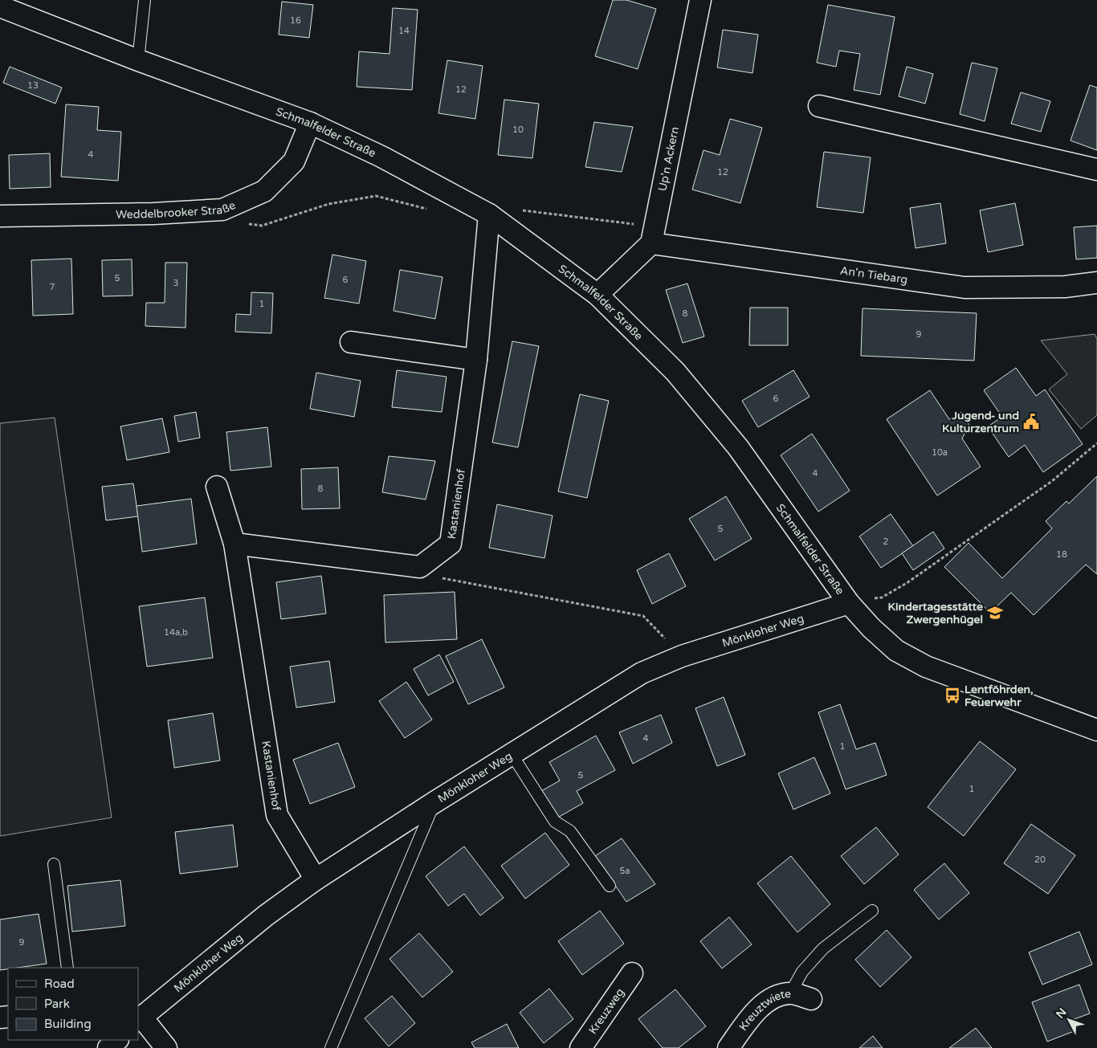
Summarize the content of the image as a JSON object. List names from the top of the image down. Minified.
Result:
{"streets":{"street":["Schmalfelder Straße","Up'n Ackern","Weddelbrooker Straße","An'n Tiebarg","Kastanienhof","Mönkloher Weg","Kreuzweg","Kreuztwiete"]},"crossings":[["Schmalfelder Straße","Weddelbrooker Straße"],["Schmalfelder Straße","Kastanienhof"],["Schmalfelder Straße","Mönkloher Weg"],["Up'n Ackern","An'n Tiebarg"],["Kastanienhof","Mönkloher Weg"]],"places":{"public building":["Jugend- und Kulturzentrum"],"school or university":["Kindertagesstätte Zwergenhügel"],"bus stop":["Lentföhrden, Feuerwehr"]},"house_numbers":["16","14","13","12","10","4","12","5","6","3","7","1","8","9","6","10a","4","8","5","2","18","14a,b","4","1","5","1","20","5a","9"],"legend":["Road","Park","Building"],"north":"top left"}
